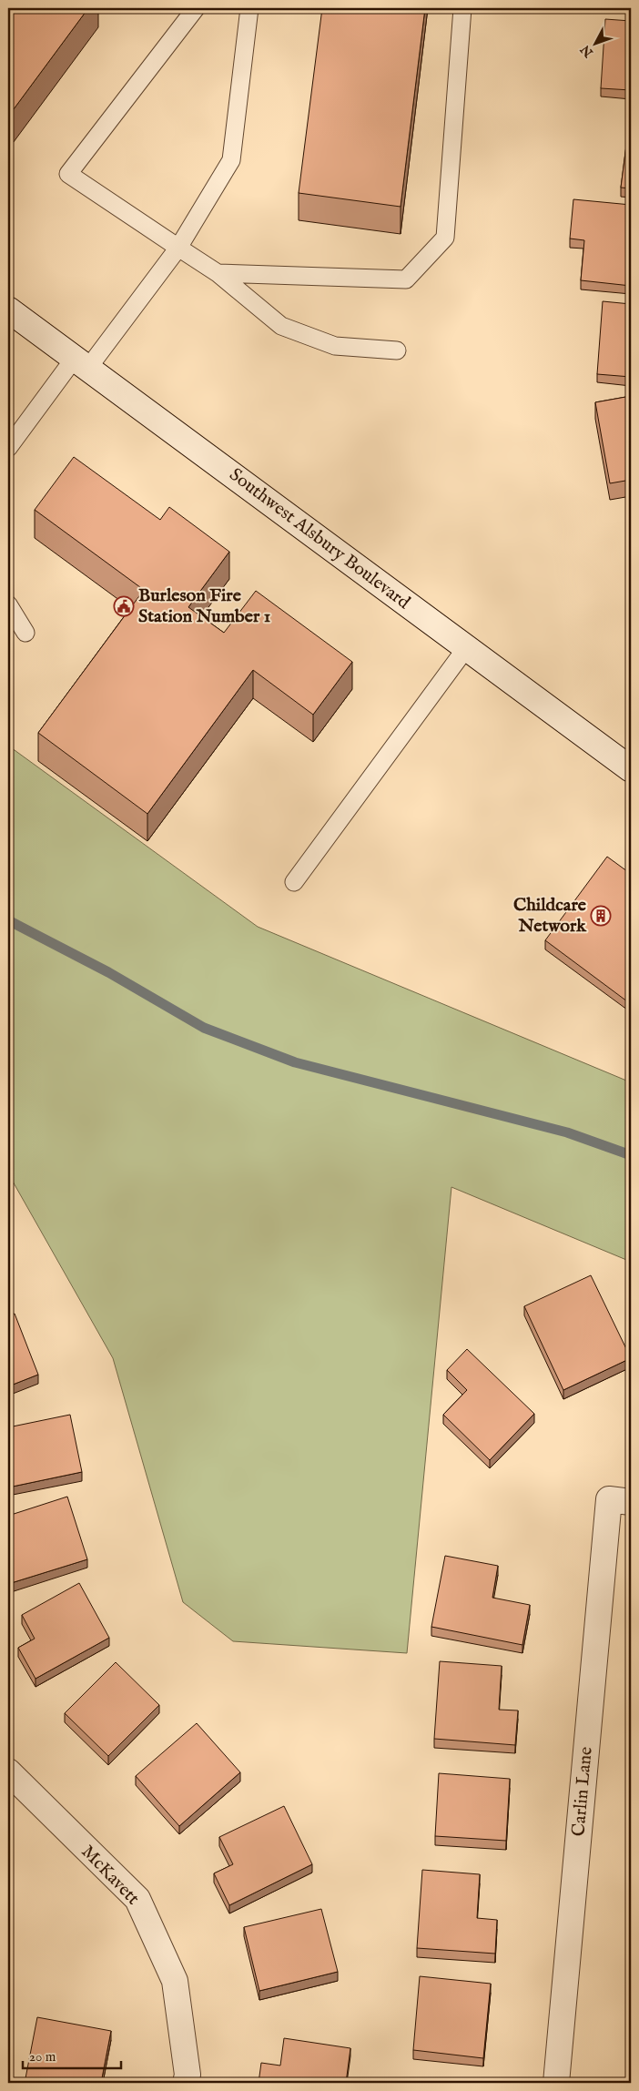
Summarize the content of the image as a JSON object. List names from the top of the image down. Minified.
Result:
{"streets":{"street":["Southwest Alsbury Boulevard","Carlin Lane","McKavett"]},"places":{"public building":["Burleson Fire Station Number 1"],"building":["Childcare Network"]},"scale_bar":"20 m","north":"bottom left"}
